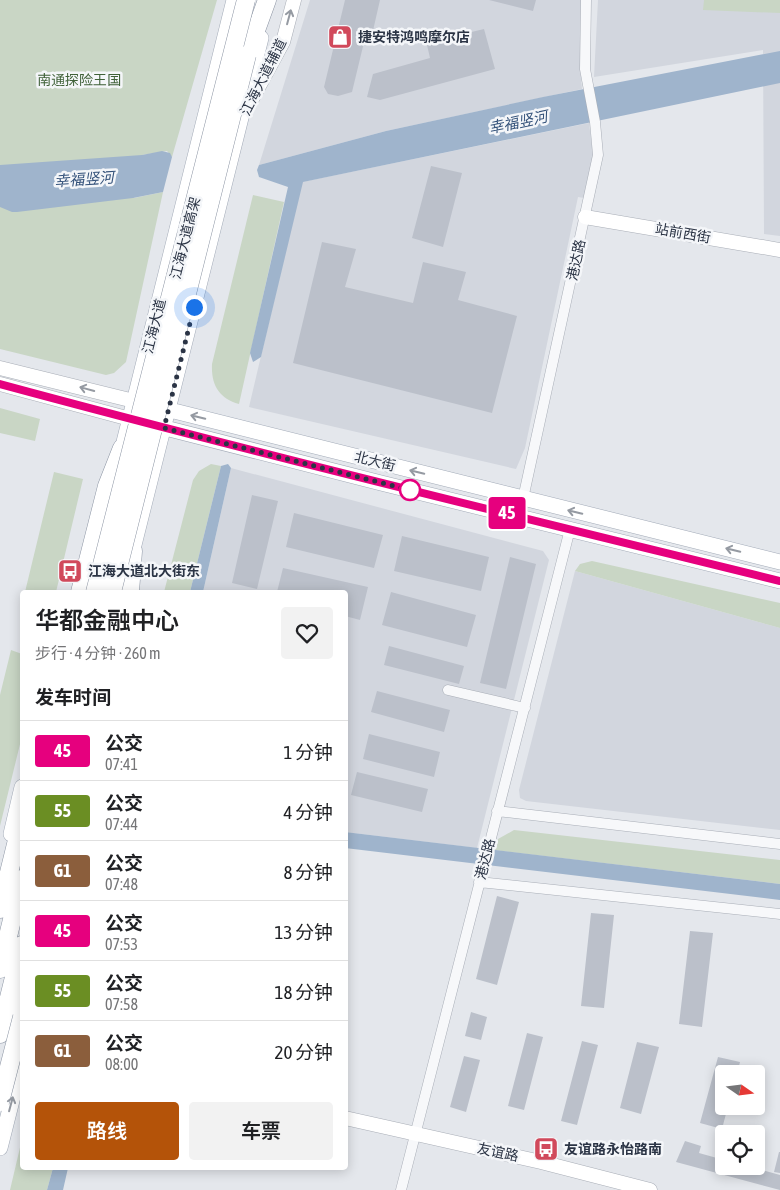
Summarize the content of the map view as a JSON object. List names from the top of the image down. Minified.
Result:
{"streets":{"highway":["江海大道高架"],"main road":["江海大道","北大街"],"street":["江海大道辅道","站前西街","港达路","友谊路"]},"crossings":[["站前西街","港达路"],["港达路","北大街"],["港达路","友谊路"],["江海大道","北大街"]],"one_way":["江海大道辅道","北大街"],"water":["幸福竖河"],"parks":["南通探险王国"],"places":{"shop":["捷安特鸿鸣摩尔店"],"bus stop":["江海大道北大街东","友谊路永怡路南"]},"lines":["bus line 45"],"north":"right","page":{"on_map":"45","heading":[["华都金融中心","步行 · 4 分钟 · 260 m"],"发车时间"],"list":[{"mark":"45","name":"公交","note":"07:41","value":"1 分钟"},{"mark":"55","name":"公交","note":"07:44","value":"4 分钟"},{"mark":"G1","name":"公交","note":"07:48","value":"8 分钟"},{"mark":"45","name":"公交","note":"07:53","value":"13 分钟"},{"mark":"55","name":"公交","note":"07:58","value":"18 分钟"},{"mark":"G1","name":"公交","note":"08:00","value":"20 分钟"}],"buttons":["路线","车票"]}}
